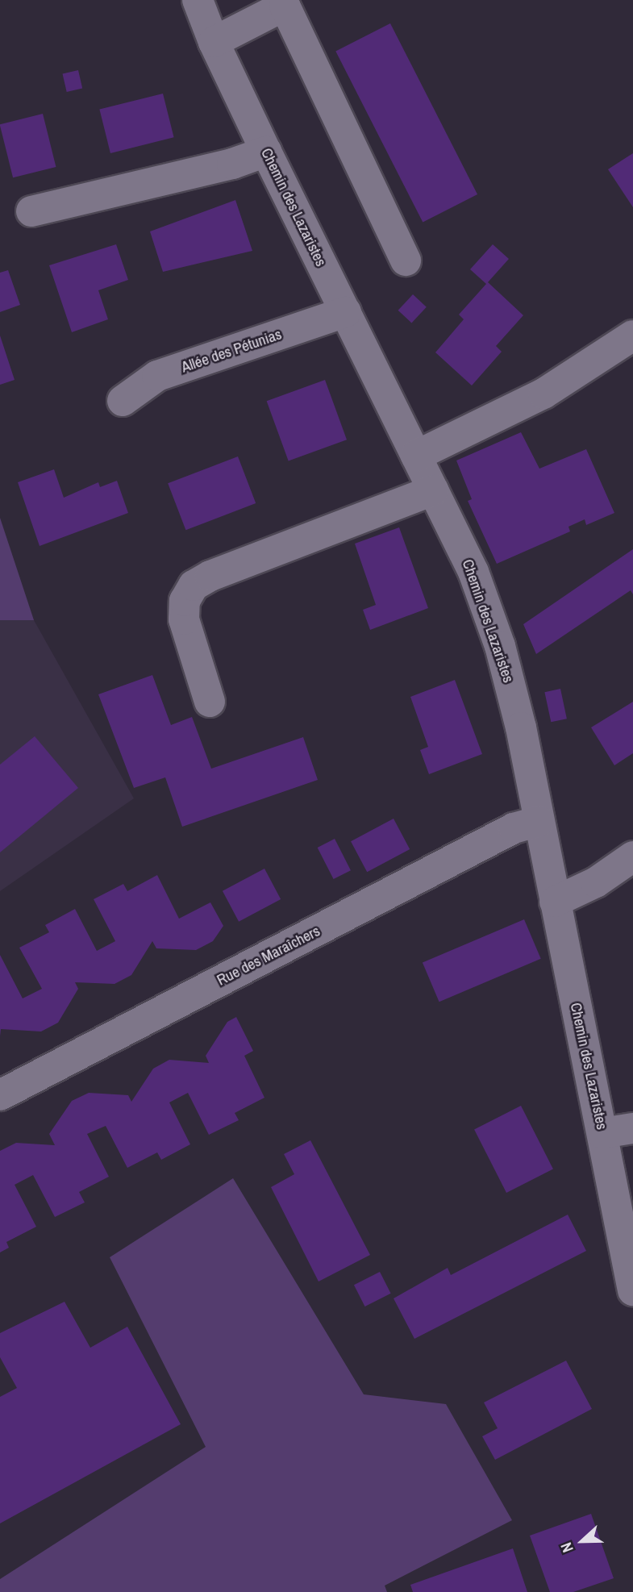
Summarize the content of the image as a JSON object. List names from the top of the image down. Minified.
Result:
{"streets":{"street":["Chemin des Lazaristes","Allée des Pétunias","Rue des Maraîchers"]},"crossings":[["Chemin des Lazaristes","Allée des Pétunias"],["Chemin des Lazaristes","Rue des Maraîchers"]],"north":"left"}
